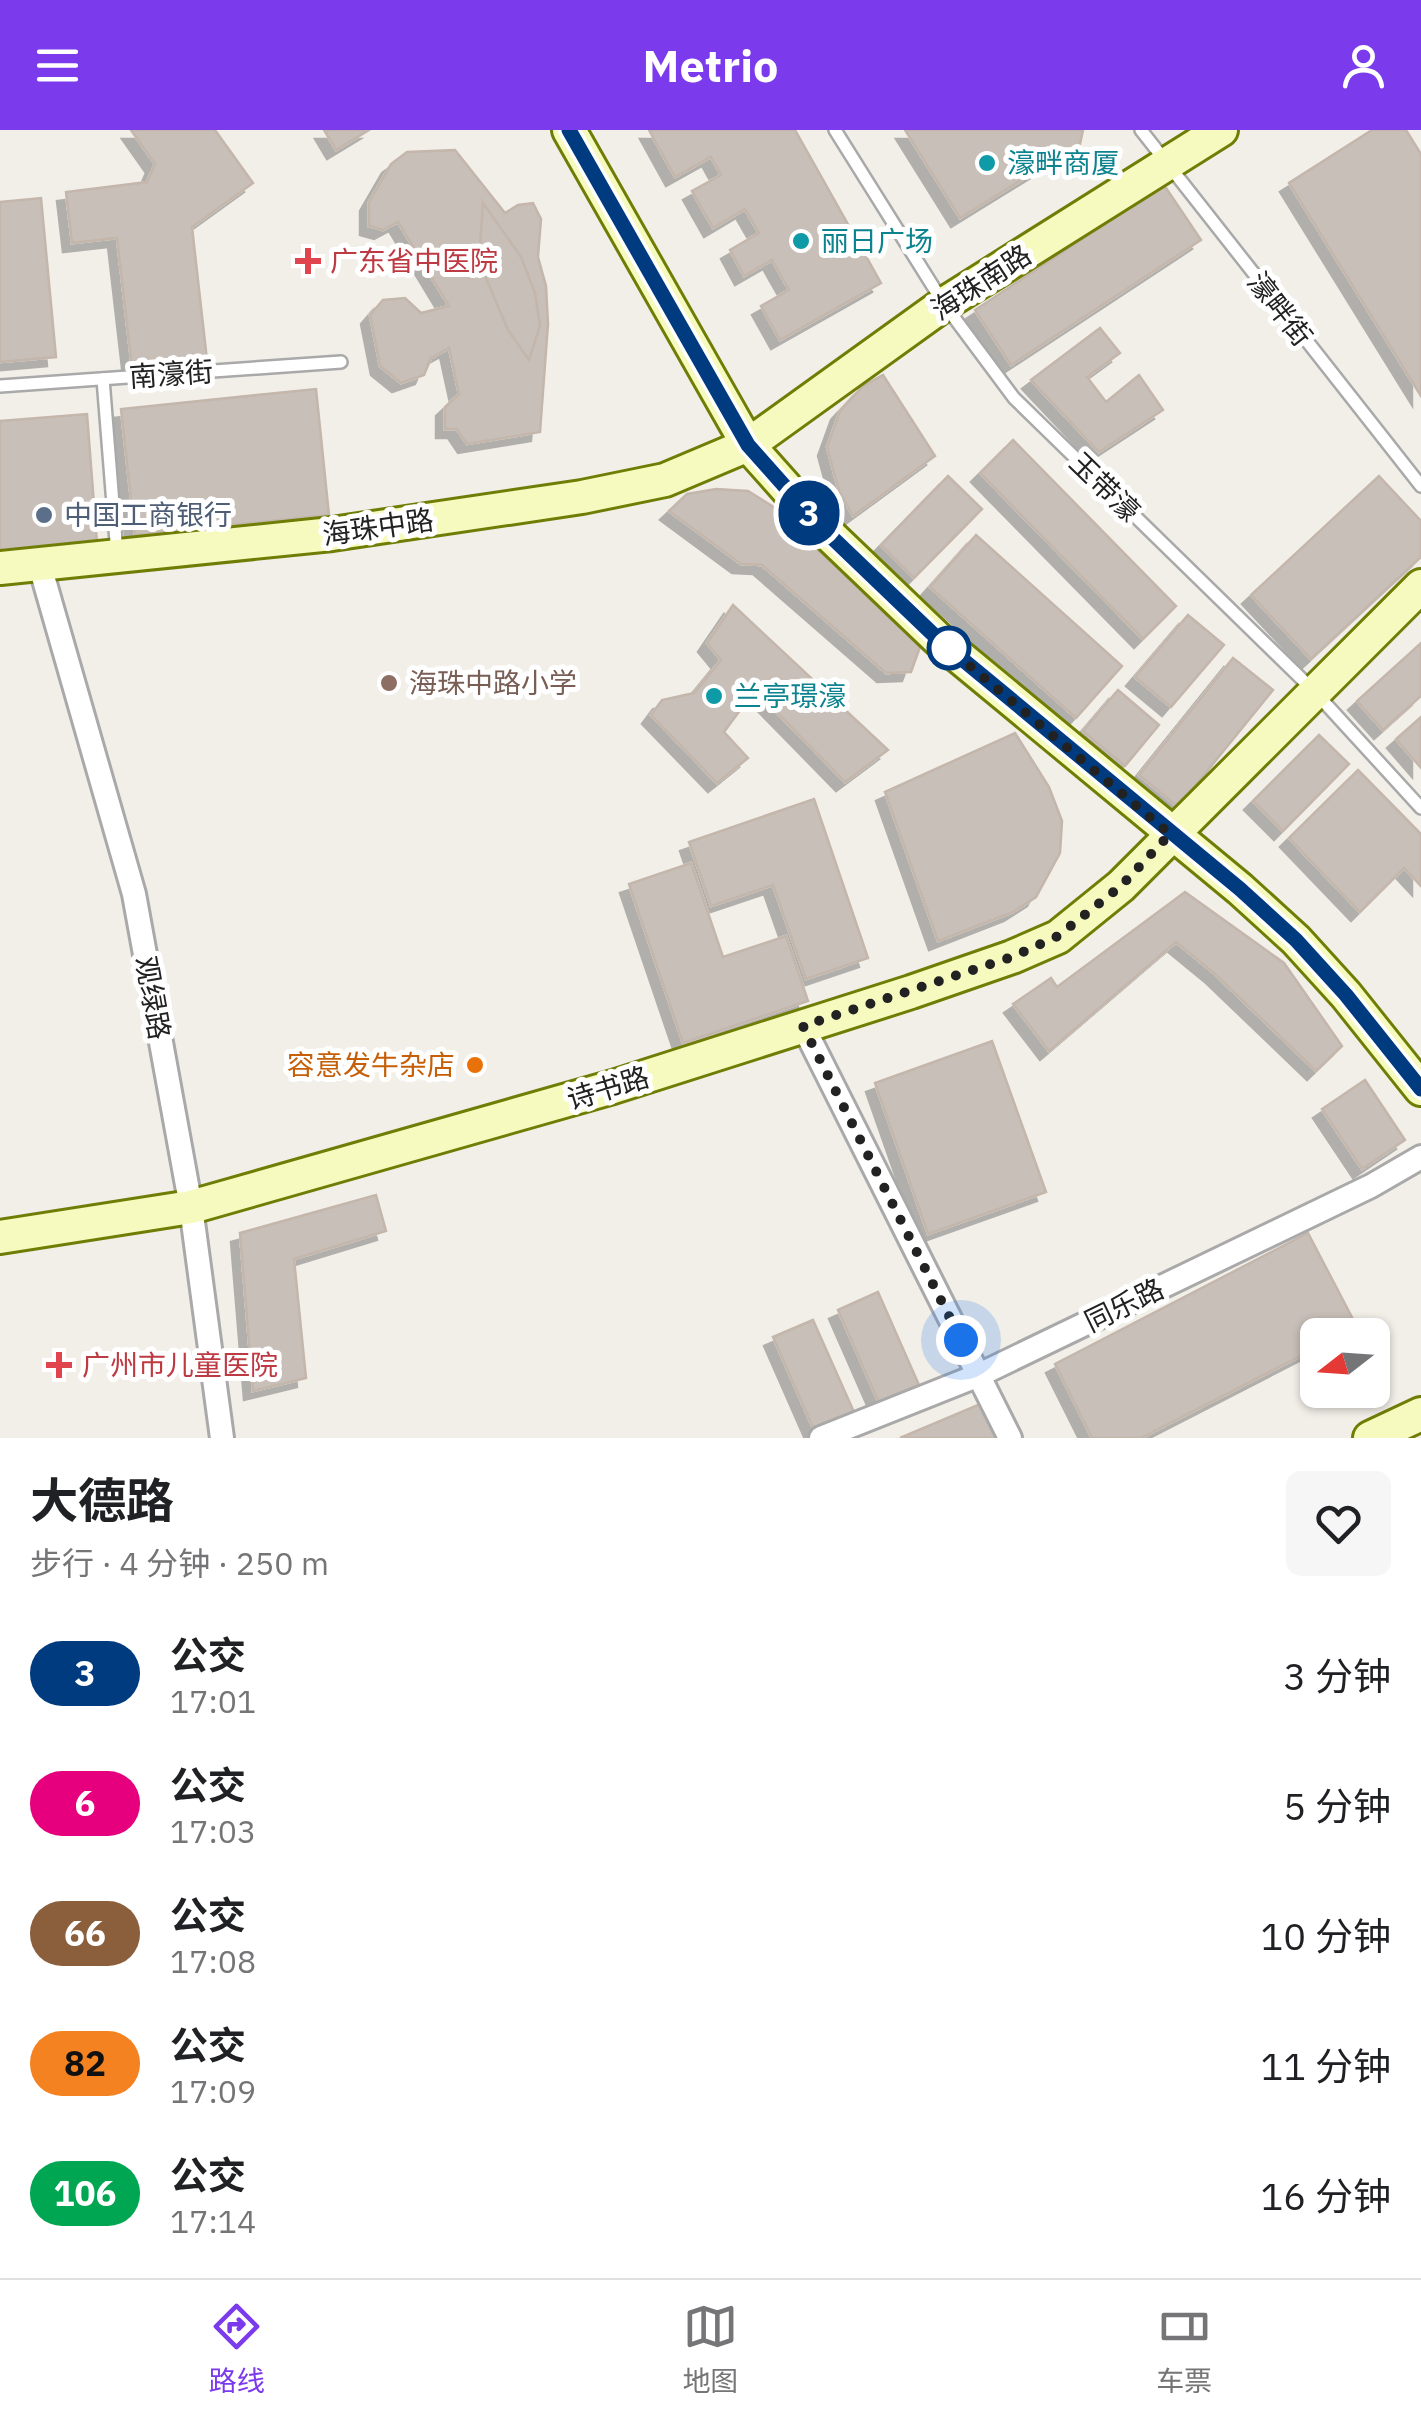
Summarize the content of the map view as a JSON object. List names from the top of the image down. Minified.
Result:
{"streets":{"street":["海珠南路","海珠中路","观绿路","诗书路","同乐路"],"lane":["濠畔街","南濠街","玉带濠"]},"crossings":[["海珠南路","濠畔街"],["海珠南路","玉带濠"],["海珠南路","海珠中路"],["玉带濠","诗书路"],["海珠中路","观绿路"],["观绿路","诗书路"]],"places":{"other":["濠畔商厦","丽日广场","中国工商银行","海珠中路小学","兰亭璟濠","容意发牛杂店"],"health":["广东省中医院","广州市儿童医院"]},"lines":["bus line 3"],"north":"left","page":{"header":"Metrio","on_map":"3","heading":["大德路","步行 · 4 分钟 · 250 m"],"list":[{"mark":"3","name":"公交","note":"17:01","value":"3 分钟"},{"mark":"6","name":"公交","note":"17:03","value":"5 分钟"},{"mark":"66","name":"公交","note":"17:08","value":"10 分钟"},{"mark":"82","name":"公交","note":"17:09","value":"11 分钟"},{"mark":"106","name":"公交","note":"17:14","value":"16 分钟"}],"tabs":["路线","地图","车票"]}}
